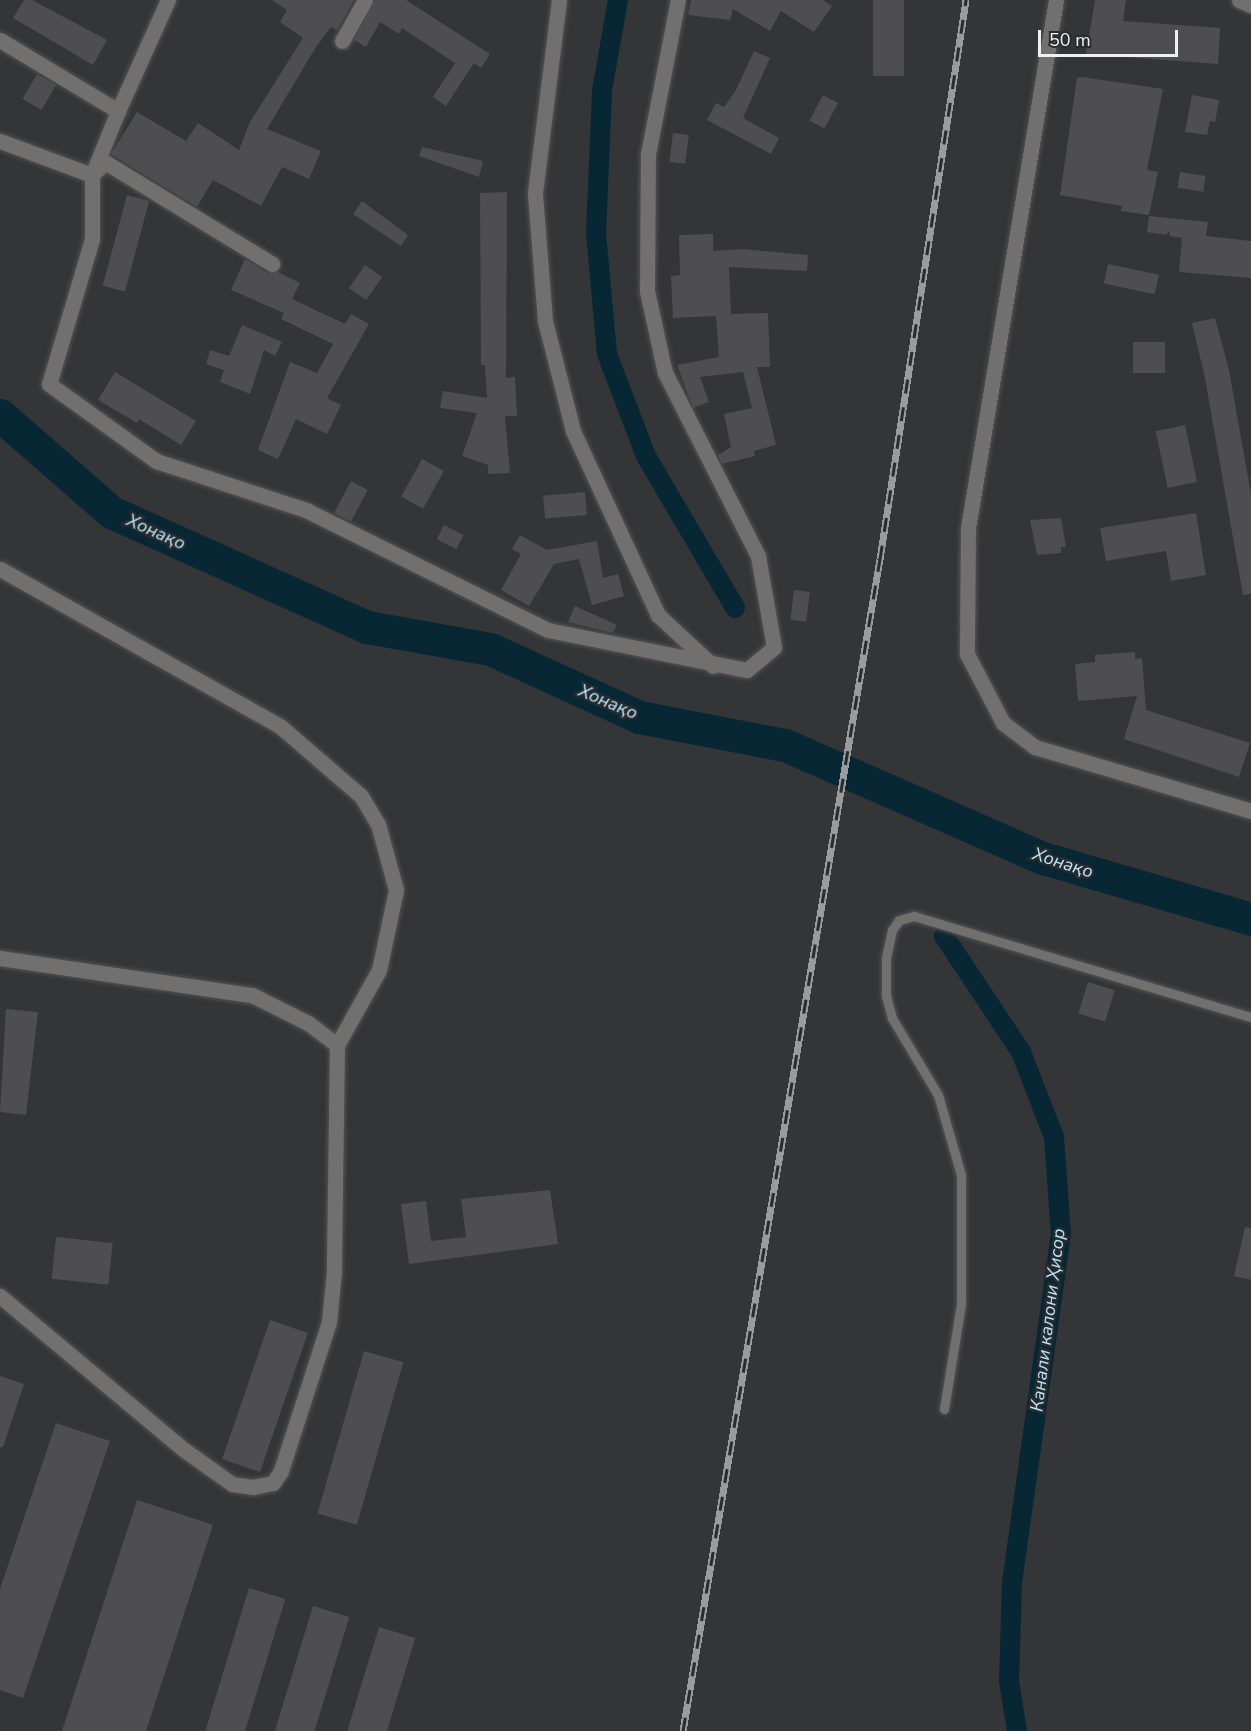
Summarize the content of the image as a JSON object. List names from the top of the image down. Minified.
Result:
{"water":["Хонақо","Канали калони Ҳисор"],"scale_bar":"50 m"}
